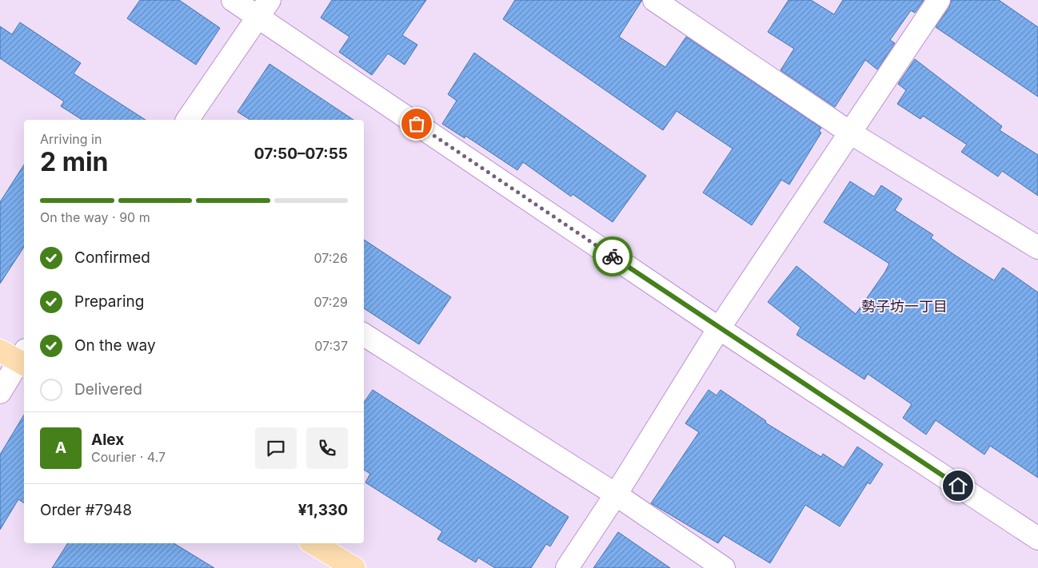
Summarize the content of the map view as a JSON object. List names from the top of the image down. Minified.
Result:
{"districts":["勢子坊一丁目"],"page":{"heading":["2 min","Arriving in","07:50–07:55"],"panel":["Alex","Courier · 4.7","Order #7948","¥1,330"],"bar":"On the way · 90 m","list":[["Confirmed","07:26"],["Preparing","07:29"],["On the way","07:37"],"Delivered"],"round":"A"}}
